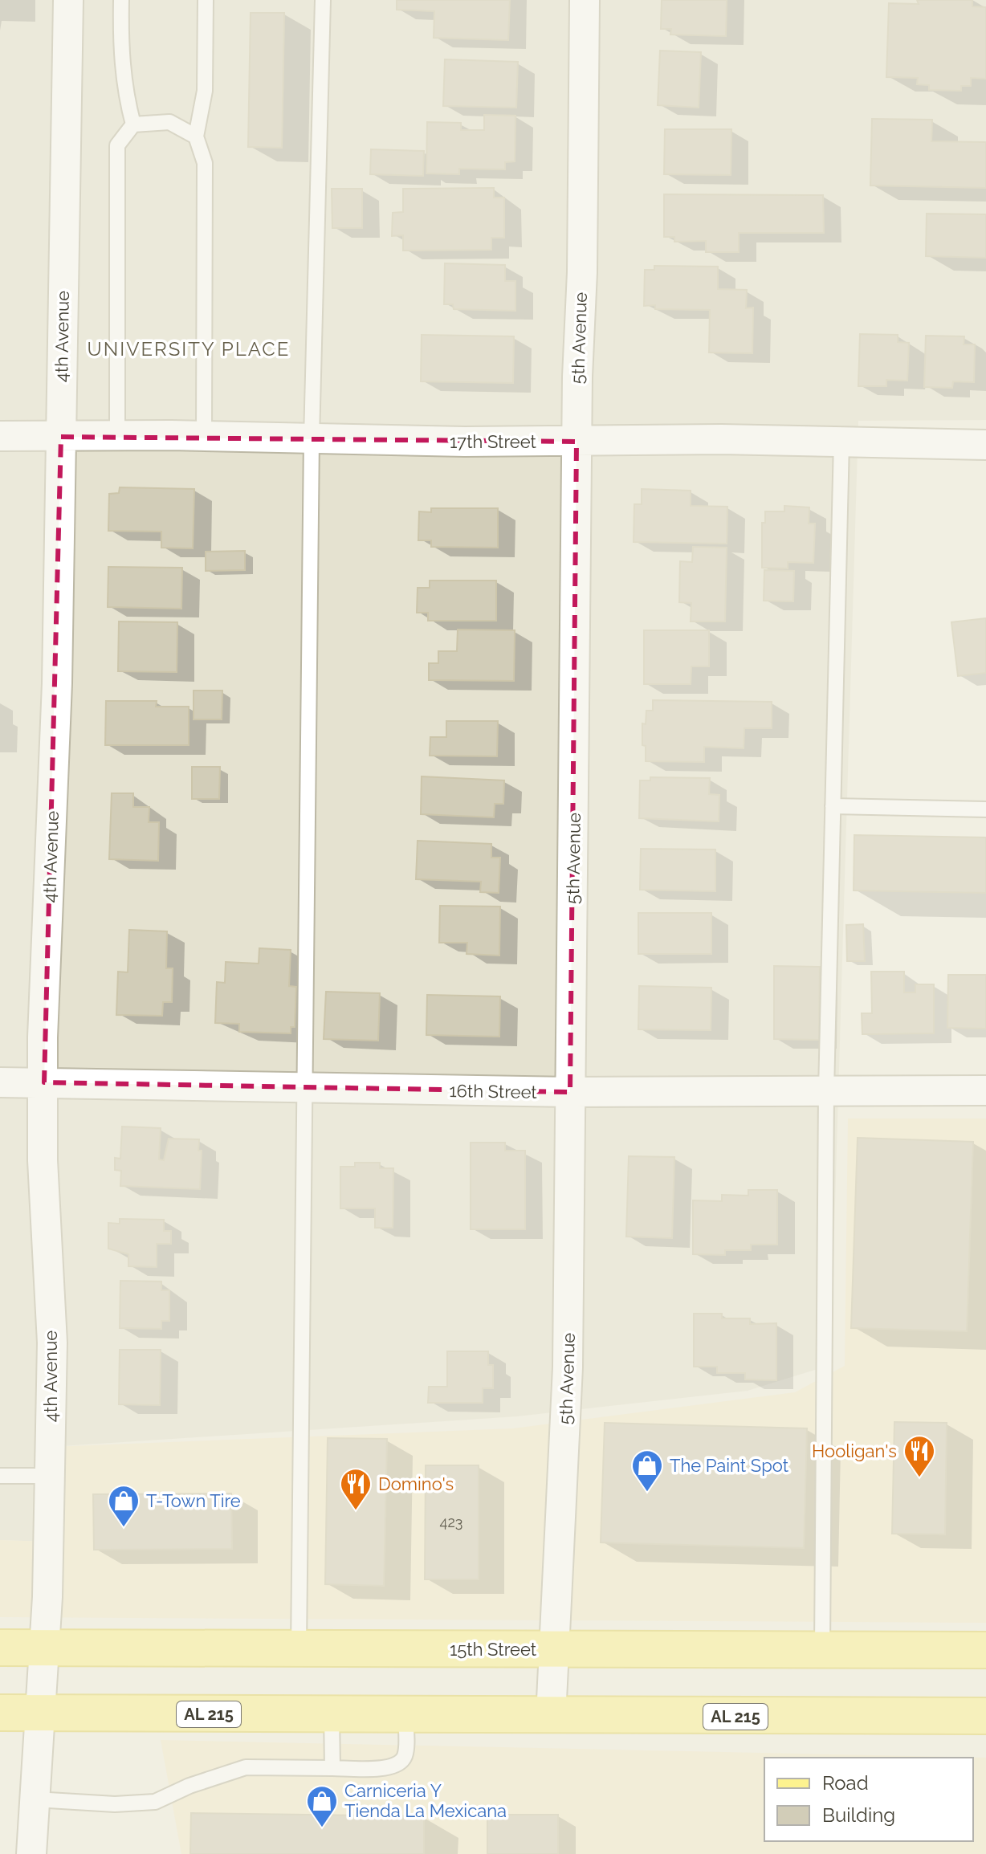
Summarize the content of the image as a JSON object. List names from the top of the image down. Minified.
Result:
{"streets":{"main road":["15th Street","AL 215"],"street":["4th Avenue","5th Avenue","17th Street","16th Street"]},"crossings":[["4th Avenue","17th Street"],["4th Avenue","16th Street"],["4th Avenue","15th Street"],["4th Avenue","AL 215"],["5th Avenue","17th Street"],["5th Avenue","16th Street"],["5th Avenue","15th Street"],["5th Avenue","AL 215"]],"districts":["UNIVERSITY PLACE"],"places":{"restaurant":["Hooligan's","Domino's"],"shop":["The Paint Spot","T-Town Tire","Carniceria Y Tienda La Mexicana"]},"house_numbers":["423"],"legend":["Road","Building"]}
